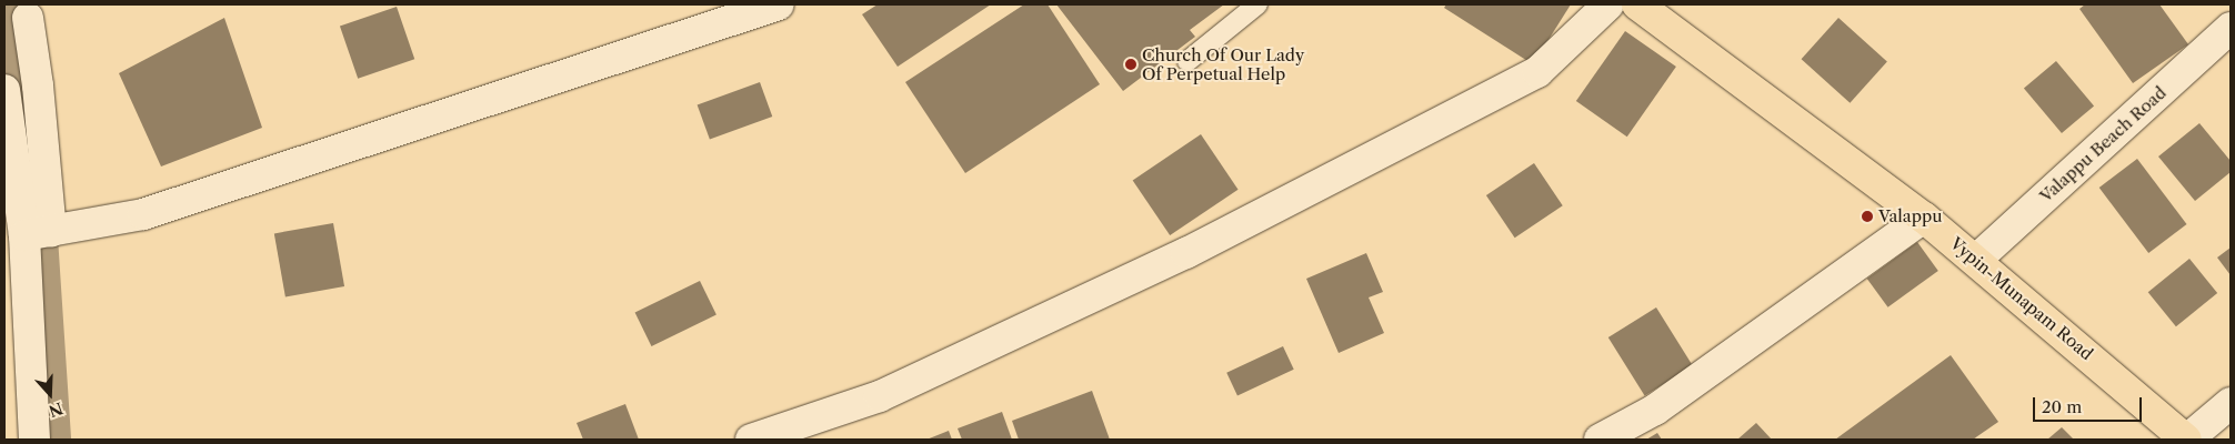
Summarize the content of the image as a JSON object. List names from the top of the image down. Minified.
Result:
{"streets":{"main road":["Vypin-Munapam Road"],"street":["Valappu Beach Road"]},"crossings":[["Valappu Beach Road","Vypin-Munapam Road"]],"places":["Church Of Our Lady Of Perpetual Help","Valappu"],"scale_bar":"20 m","north":"bottom"}
